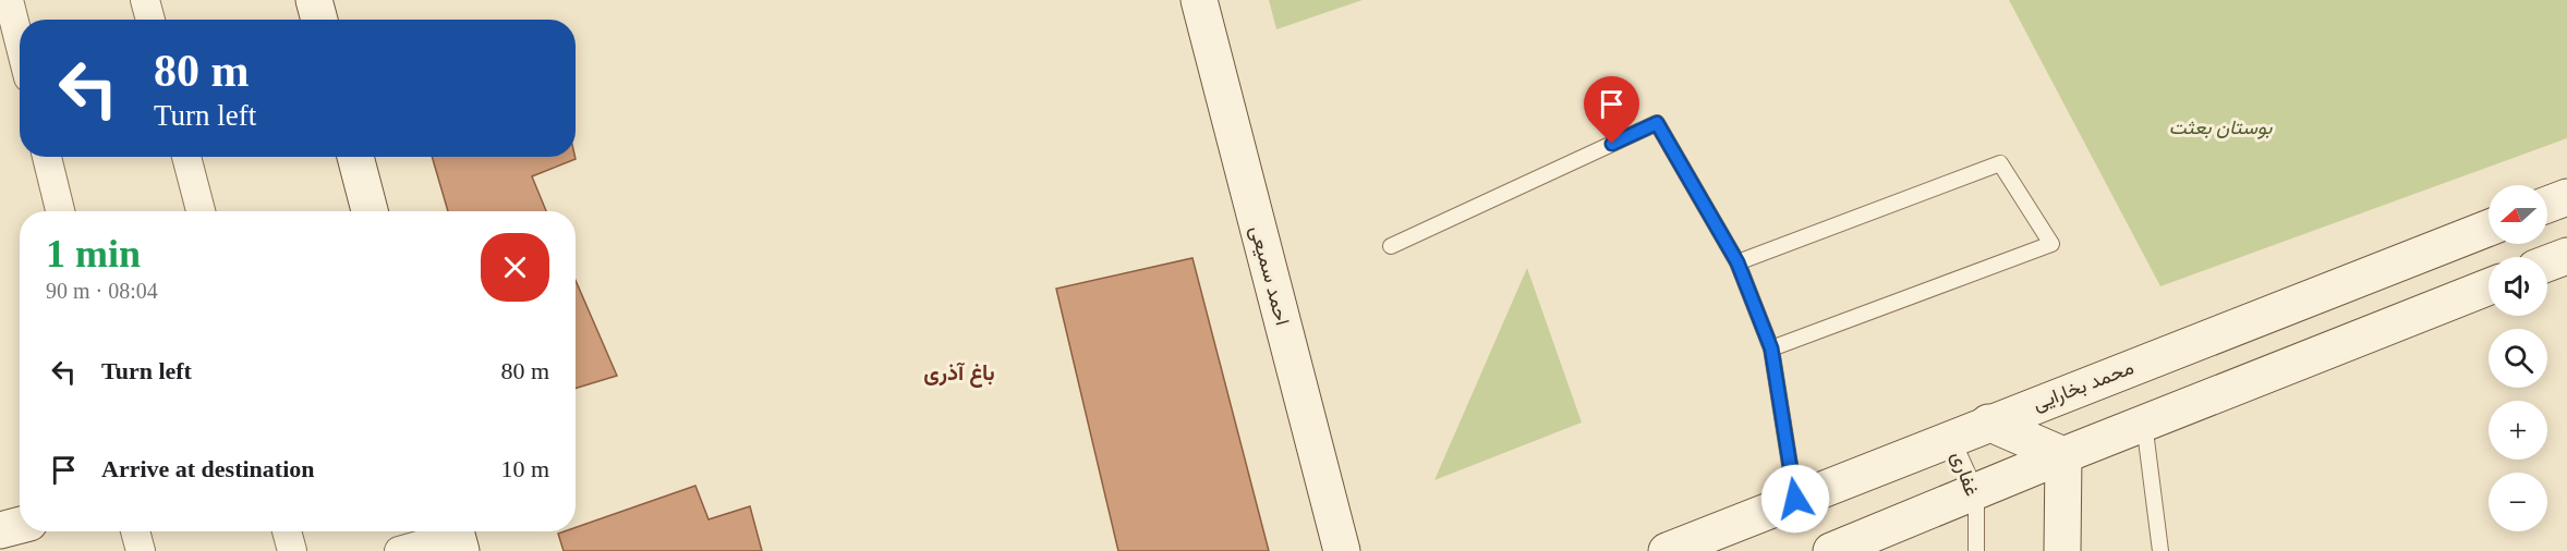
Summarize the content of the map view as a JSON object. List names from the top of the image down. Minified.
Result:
{"streets":{"main road":["احمد سمیعی","محمد بخارایی"],"lane":["غفاری"]},"crossings":[["محمد بخارایی","غفاری"]],"districts":["باغ آذری"],"parks":["بوستان بعثت"],"north":"left","page":{"turn":["80 m","Turn left"],"map_buttons":["+","−"],"heading":["1 min","90 m · 08:04"],"list":[{"name":"Turn left","value":"80 m"},{"name":"Arrive at destination","value":"10 m"}]}}
